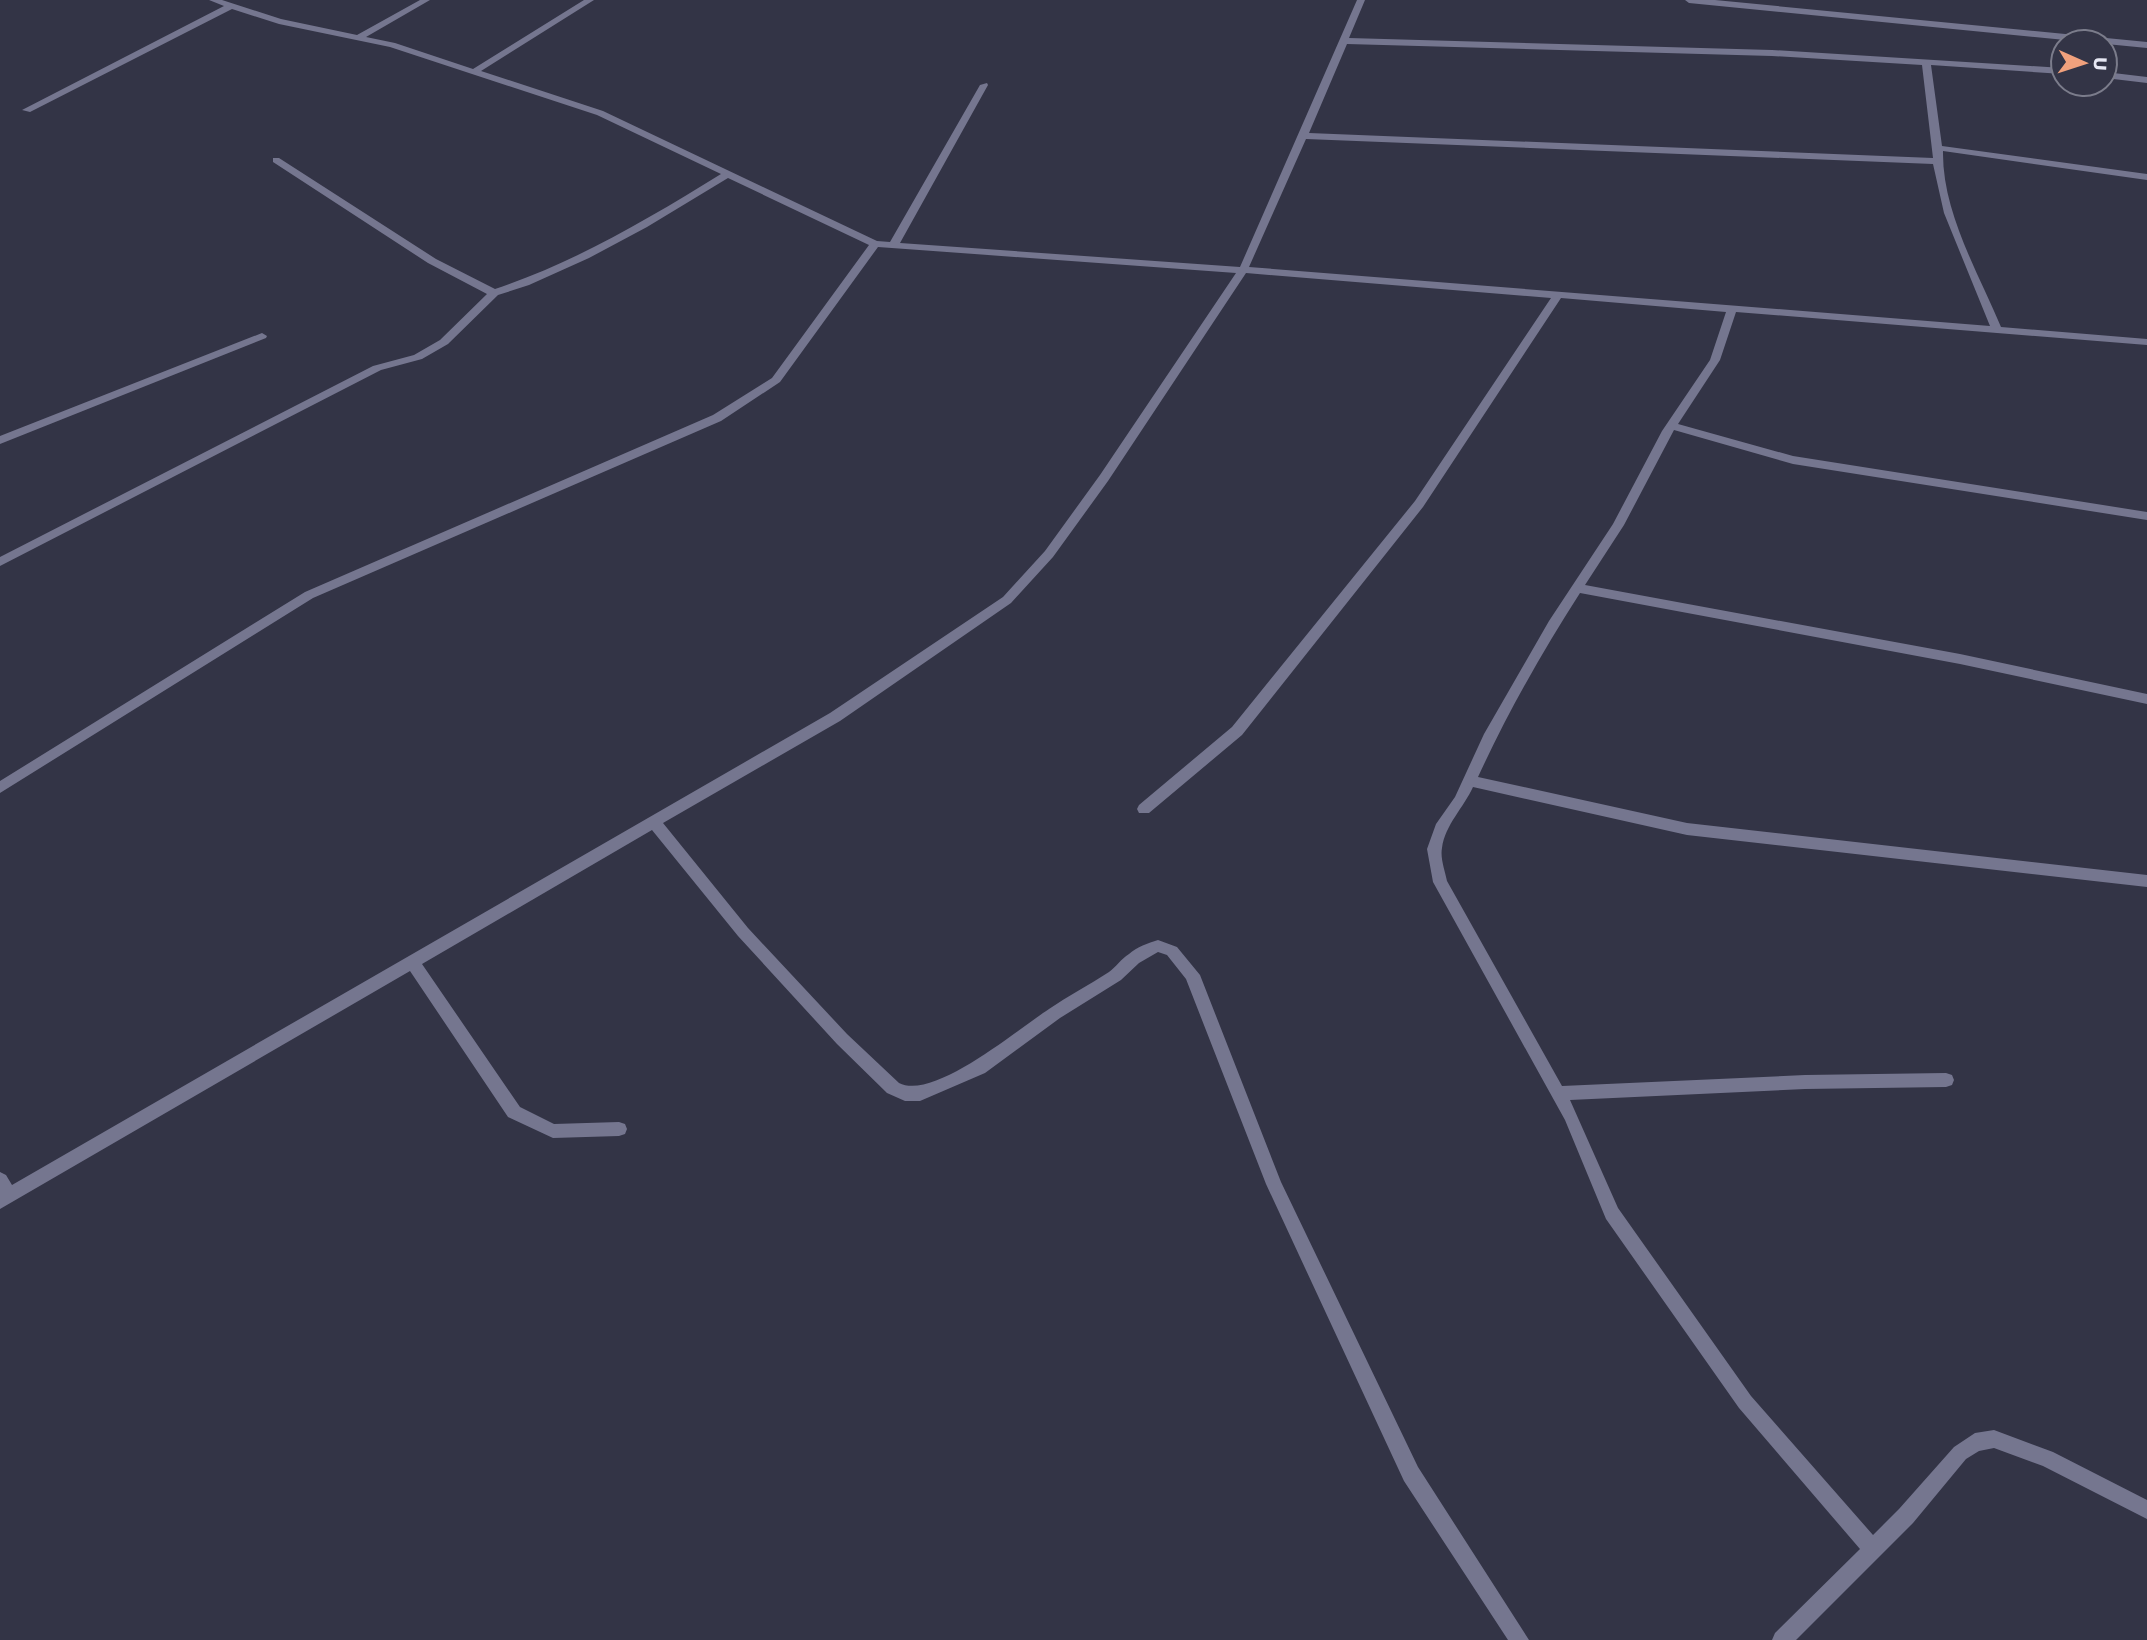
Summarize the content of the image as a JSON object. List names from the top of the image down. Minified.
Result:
{"north":"right"}
